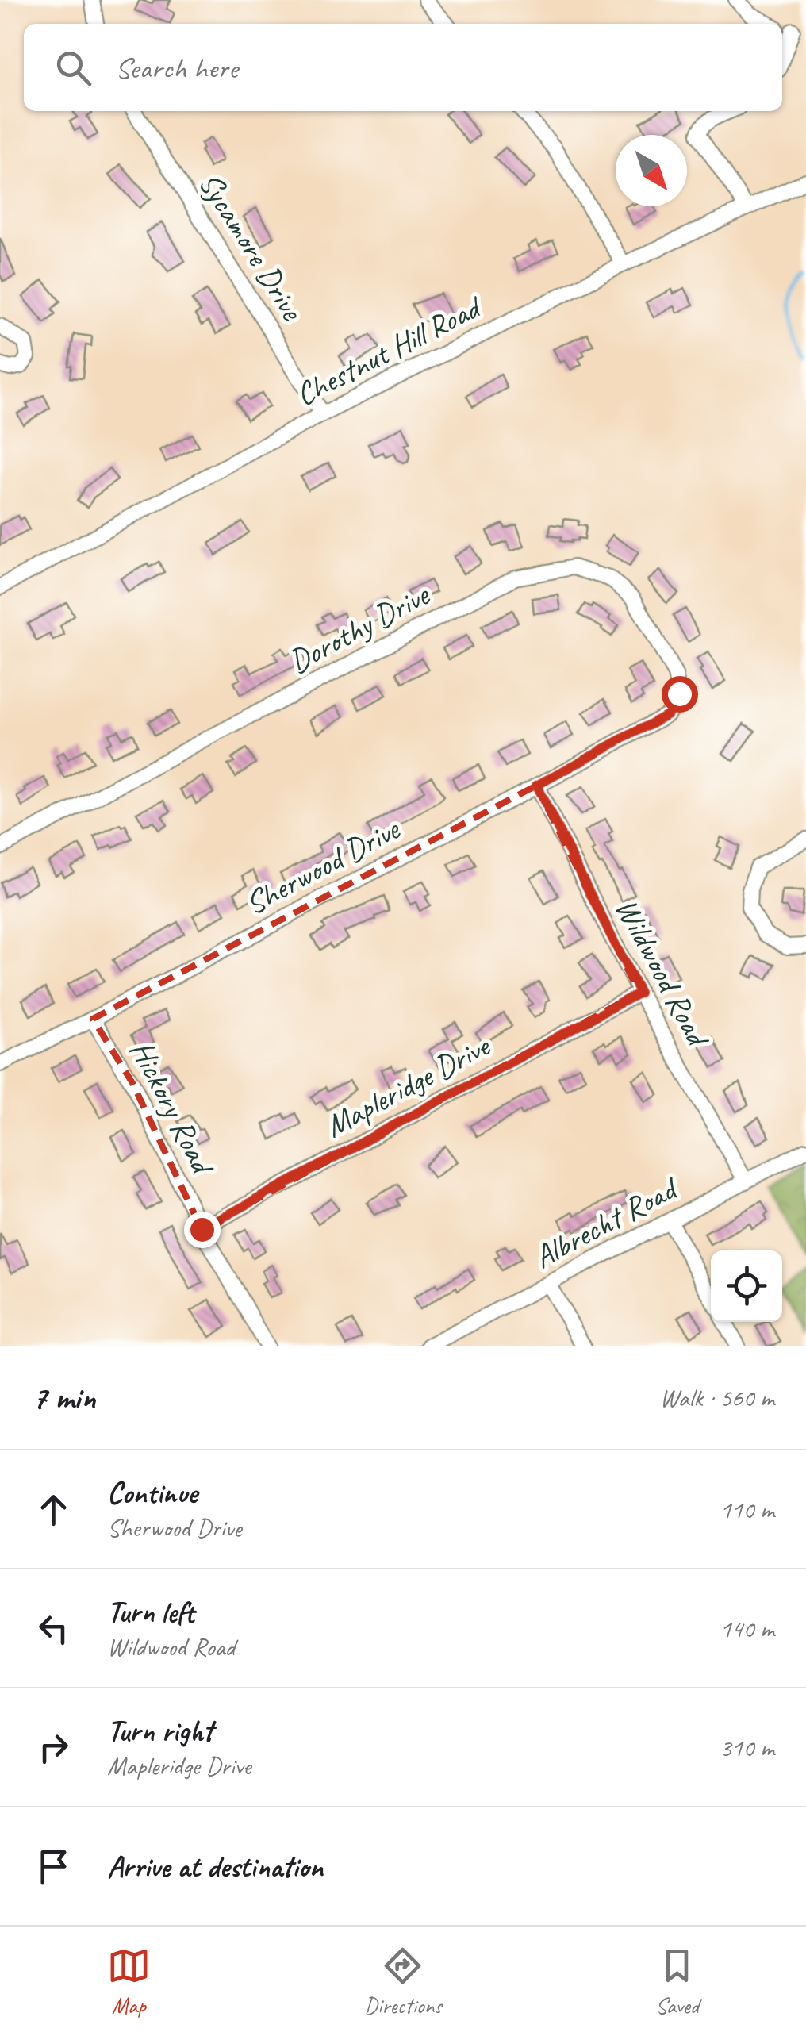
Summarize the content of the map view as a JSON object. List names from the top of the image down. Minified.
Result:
{"streets":{"street":["Sycamore Drive","Chestnut Hill Road","Dorothy Drive","Sherwood Drive","Wildwood Road","Mapleridge Drive","Hickory Road","Albrecht Road"]},"crossings":[["Sycamore Drive","Chestnut Hill Road"],["Dorothy Drive","Sherwood Drive"],["Sherwood Drive","Wildwood Road"],["Sherwood Drive","Hickory Road"],["Wildwood Road","Mapleridge Drive"],["Wildwood Road","Albrecht Road"],["Mapleridge Drive","Hickory Road"]],"north":"bottom right","page":{"search":"Search here","heading":["7 min","Walk · 560 m"],"list":[["Continue","Sherwood Drive","110 m"],["Turn left","Wildwood Road","140 m"],["Turn right","Mapleridge Drive","310 m"],"Arrive at destination"],"nav":["Map","Directions","Saved"]}}
